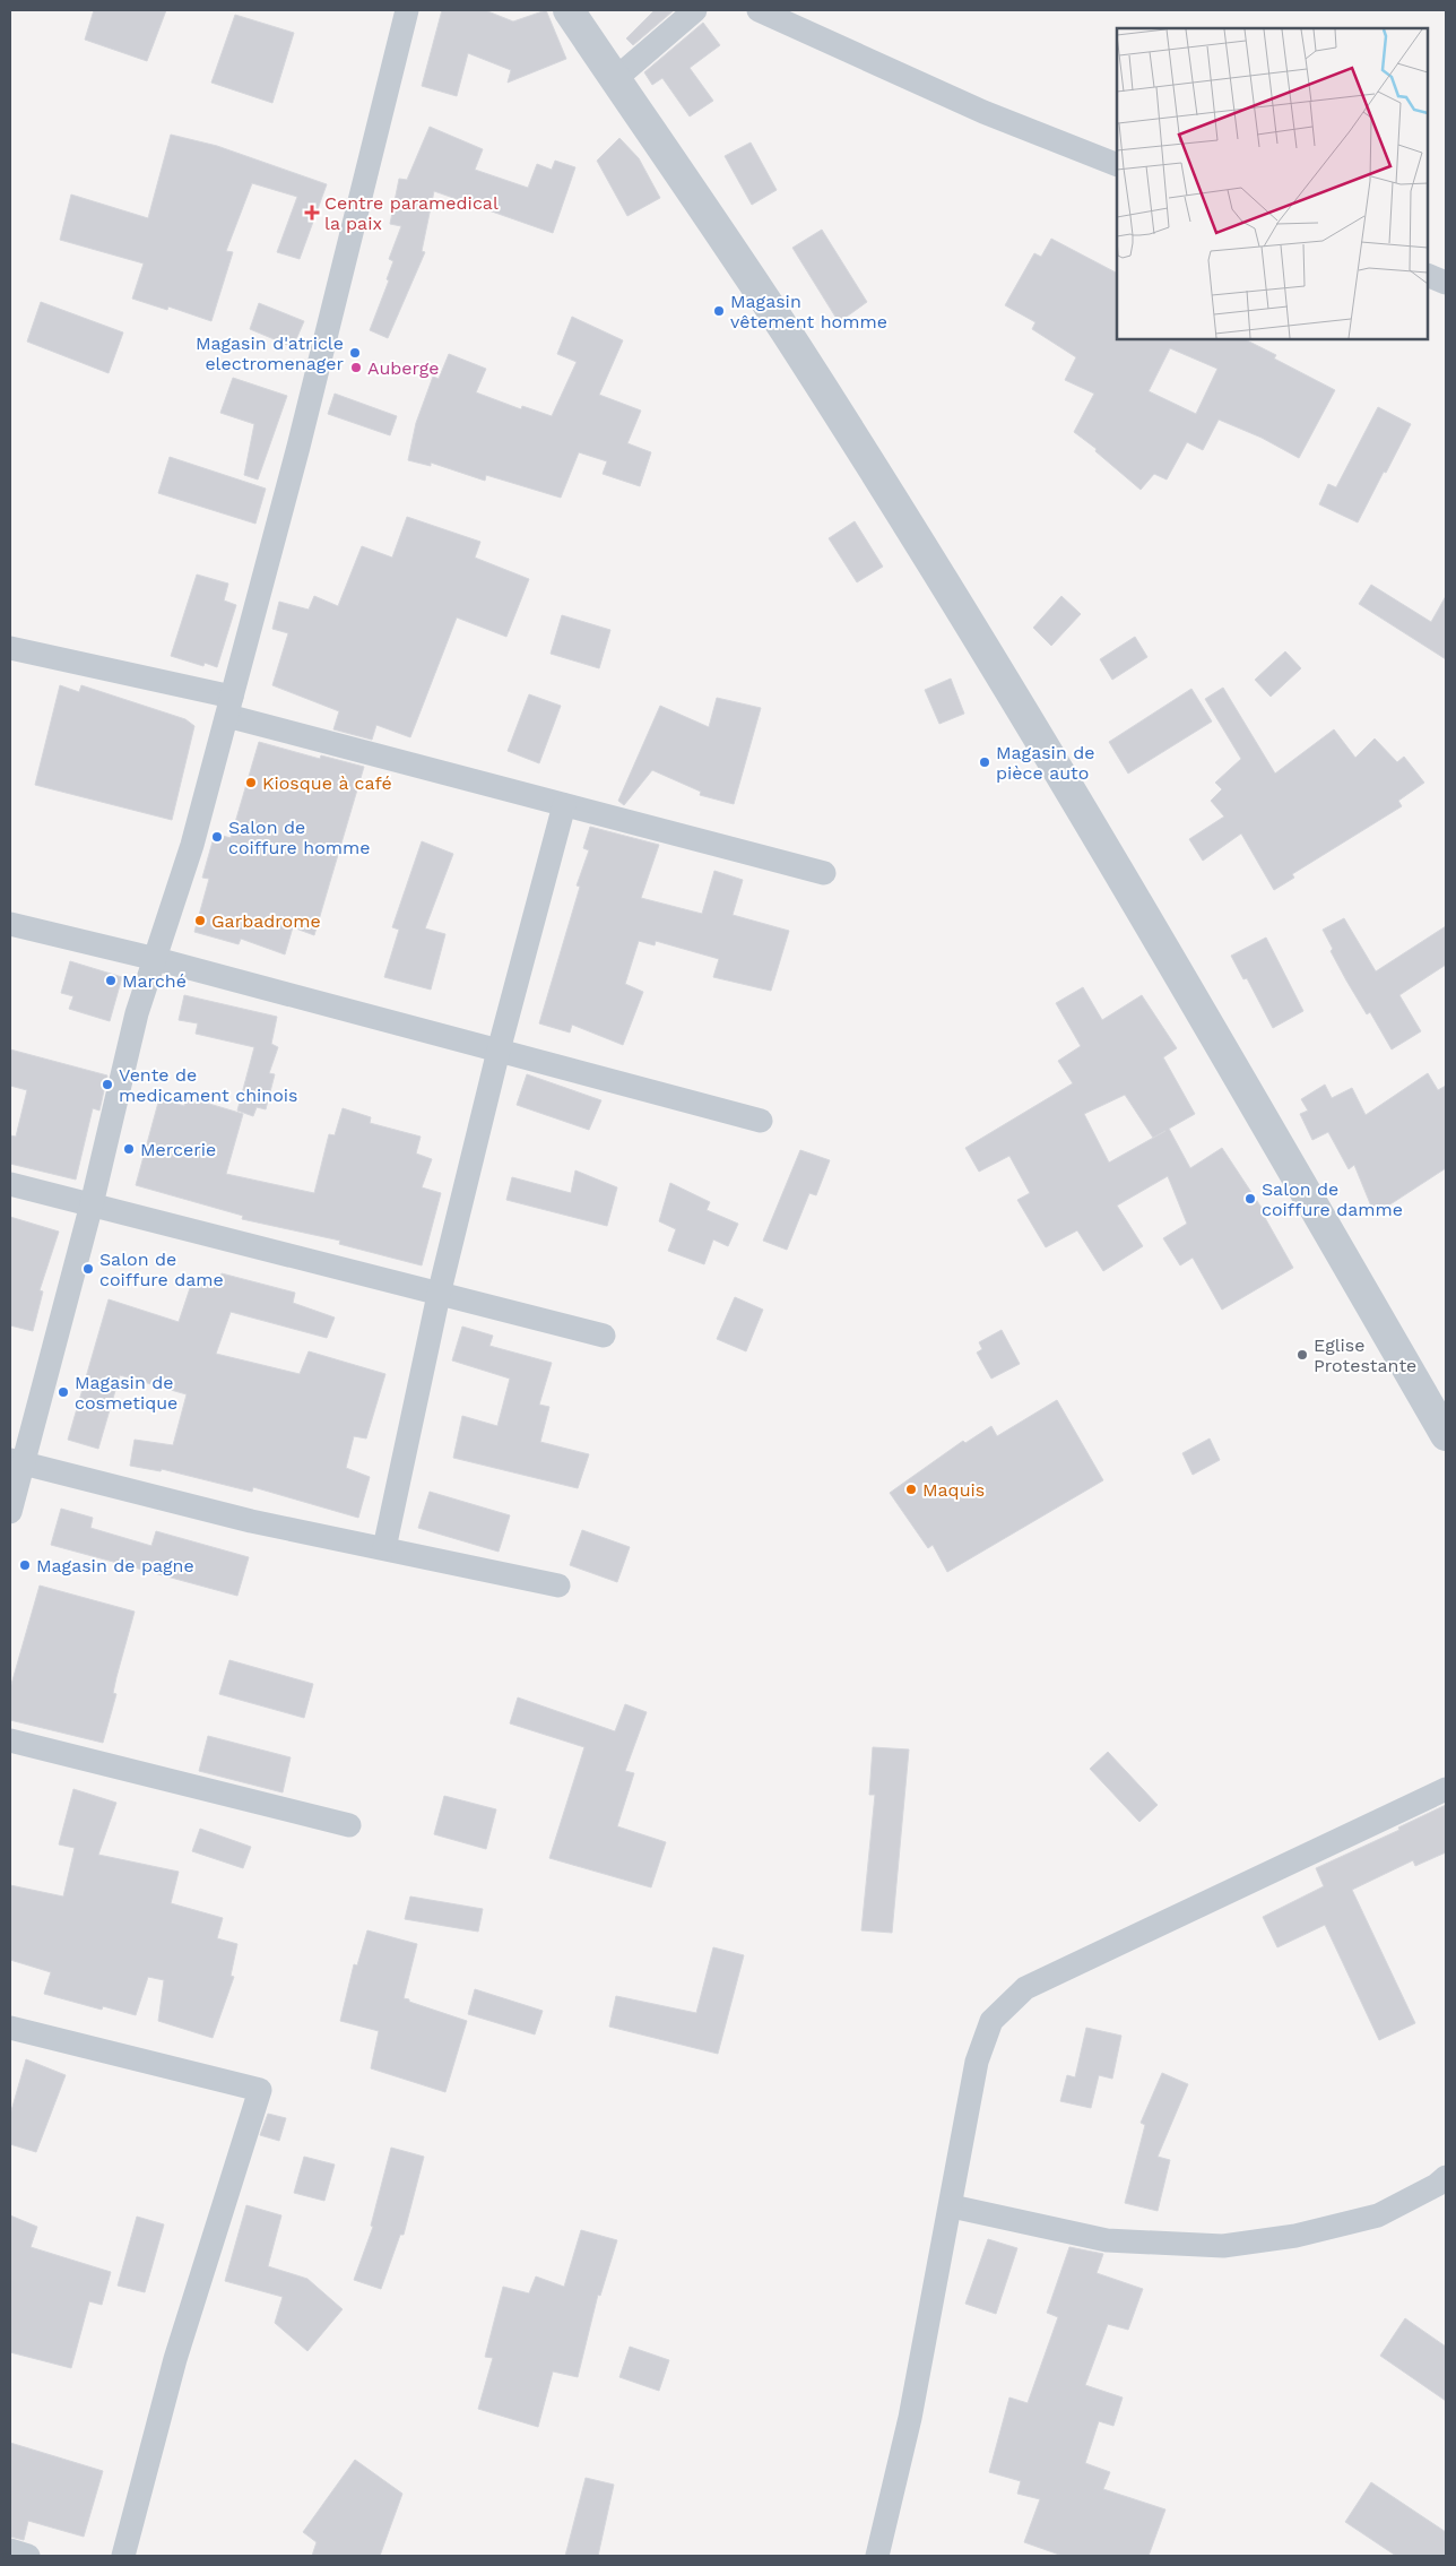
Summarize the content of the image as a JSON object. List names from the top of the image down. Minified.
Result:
{"places":{"health":["Centre paramedical la paix"],"other":["Magasin vêtement homme","Magasin d'atricle electromenager","Auberge","Magasin de pièce auto","Kiosque à café","Salon de coiffure homme","Garbadrome","Marché","Vente de medicament chinois","Mercerie","Salon de coiffure damme","Salon de coiffure dame","Eglise Protestante","Magasin de cosmetique","Maquis","Magasin de pagne"]}}
